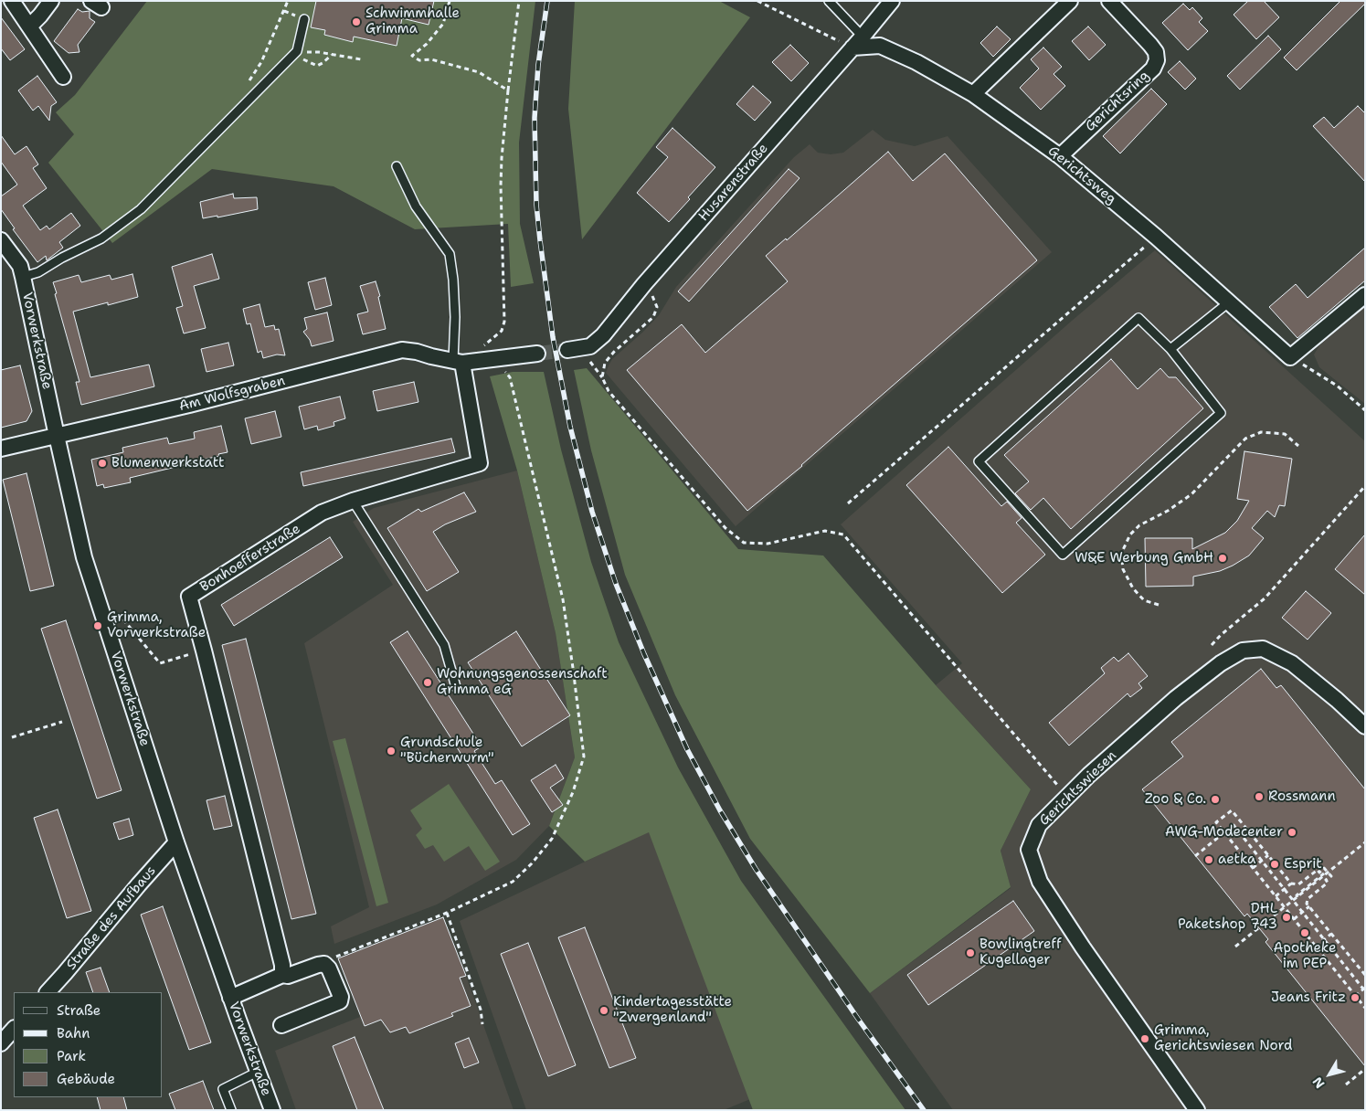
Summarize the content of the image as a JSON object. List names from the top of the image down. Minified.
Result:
{"streets":{"street":["Gerichtsring","Gerichtsweg","Husarenstraße","Vorwerkstraße","Am Wolfsgraben","Bonhoefferstraße","Gerichtswiesen","Straße des Aufbaus"]},"crossings":[["Gerichtsring","Gerichtsweg"],["Gerichtsweg","Husarenstraße"],["Vorwerkstraße","Am Wolfsgraben"],["Vorwerkstraße","Straße des Aufbaus"],["Am Wolfsgraben","Bonhoefferstraße"]],"places":["Schwimmhalle Grimma","Blumenwerkstatt","W&E Werbung GmbH","Grimma, Vorwerkstraße","Wohnungsgenossenschaft Grimma eG","Grundschule \"Bücherwurm\"","Rossmann","Zoo & Co.","AWG-Modecenter","aetka","Esprit","DHL Paketshop 743","Apotheke im PEP","Bowlingtreff Kugellager","Jeans Fritz","Kindertagesstätte \"Zwergenland\"","Grimma, Gerichtswiesen Nord"],"legend":["Straße","Bahn","Park","Gebäude"],"north":"bottom left"}
